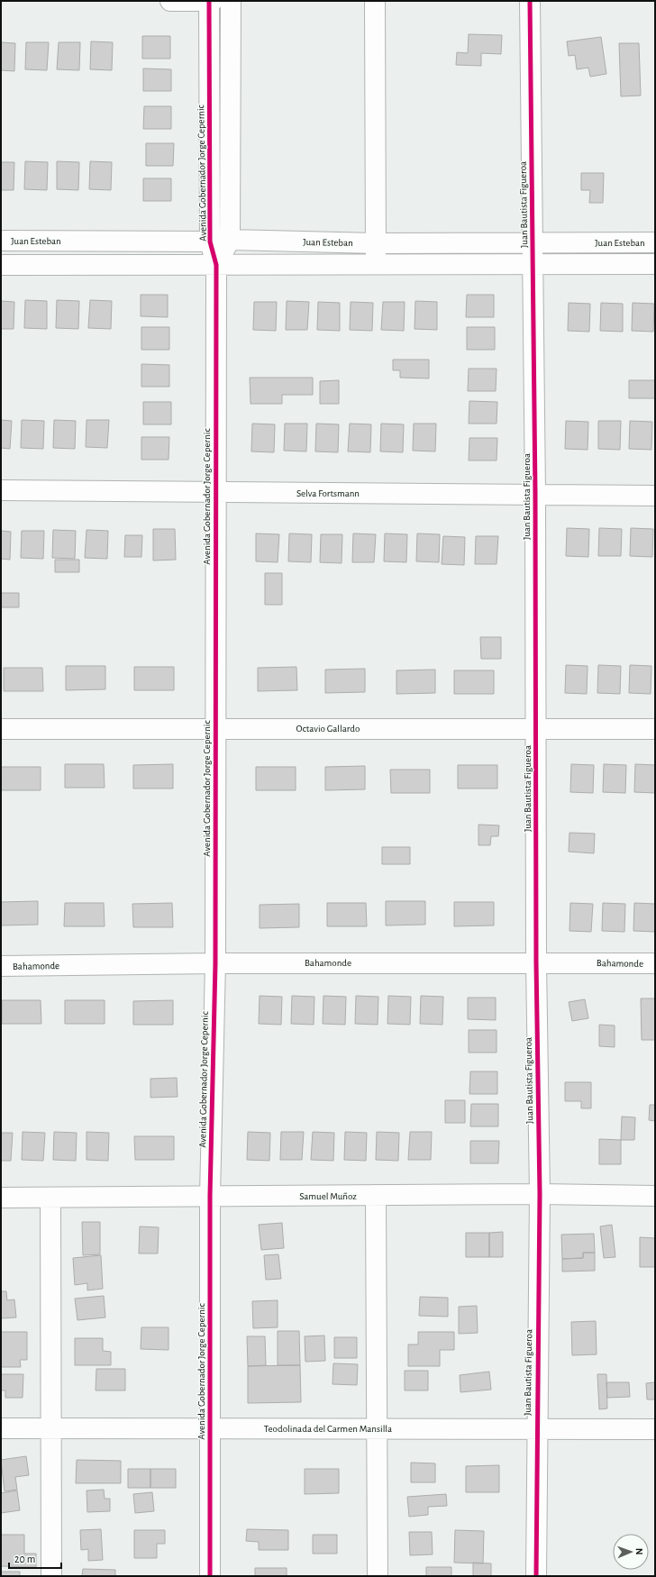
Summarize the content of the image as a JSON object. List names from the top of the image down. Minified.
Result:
{"streets":{"street":["Avenida Gobernador Jorge Cepernic","Juan Bautista Figueroa","Juan Esteban","Selva Fortsmann","Octavio Gallardo","Bahamonde","Samuel Muñoz","Teodolinada del Carmen Mansilla"]},"crossings":[["Avenida Gobernador Jorge Cepernic","Juan Esteban"],["Avenida Gobernador Jorge Cepernic","Selva Fortsmann"],["Avenida Gobernador Jorge Cepernic","Octavio Gallardo"],["Avenida Gobernador Jorge Cepernic","Bahamonde"],["Avenida Gobernador Jorge Cepernic","Samuel Muñoz"],["Avenida Gobernador Jorge Cepernic","Teodolinada del Carmen Mansilla"],["Juan Bautista Figueroa","Juan Esteban"],["Juan Bautista Figueroa","Selva Fortsmann"],["Juan Bautista Figueroa","Octavio Gallardo"],["Juan Bautista Figueroa","Bahamonde"],["Juan Bautista Figueroa","Samuel Muñoz"],["Juan Bautista Figueroa","Teodolinada del Carmen Mansilla"]],"scale_bar":"20 m","north":"right"}
